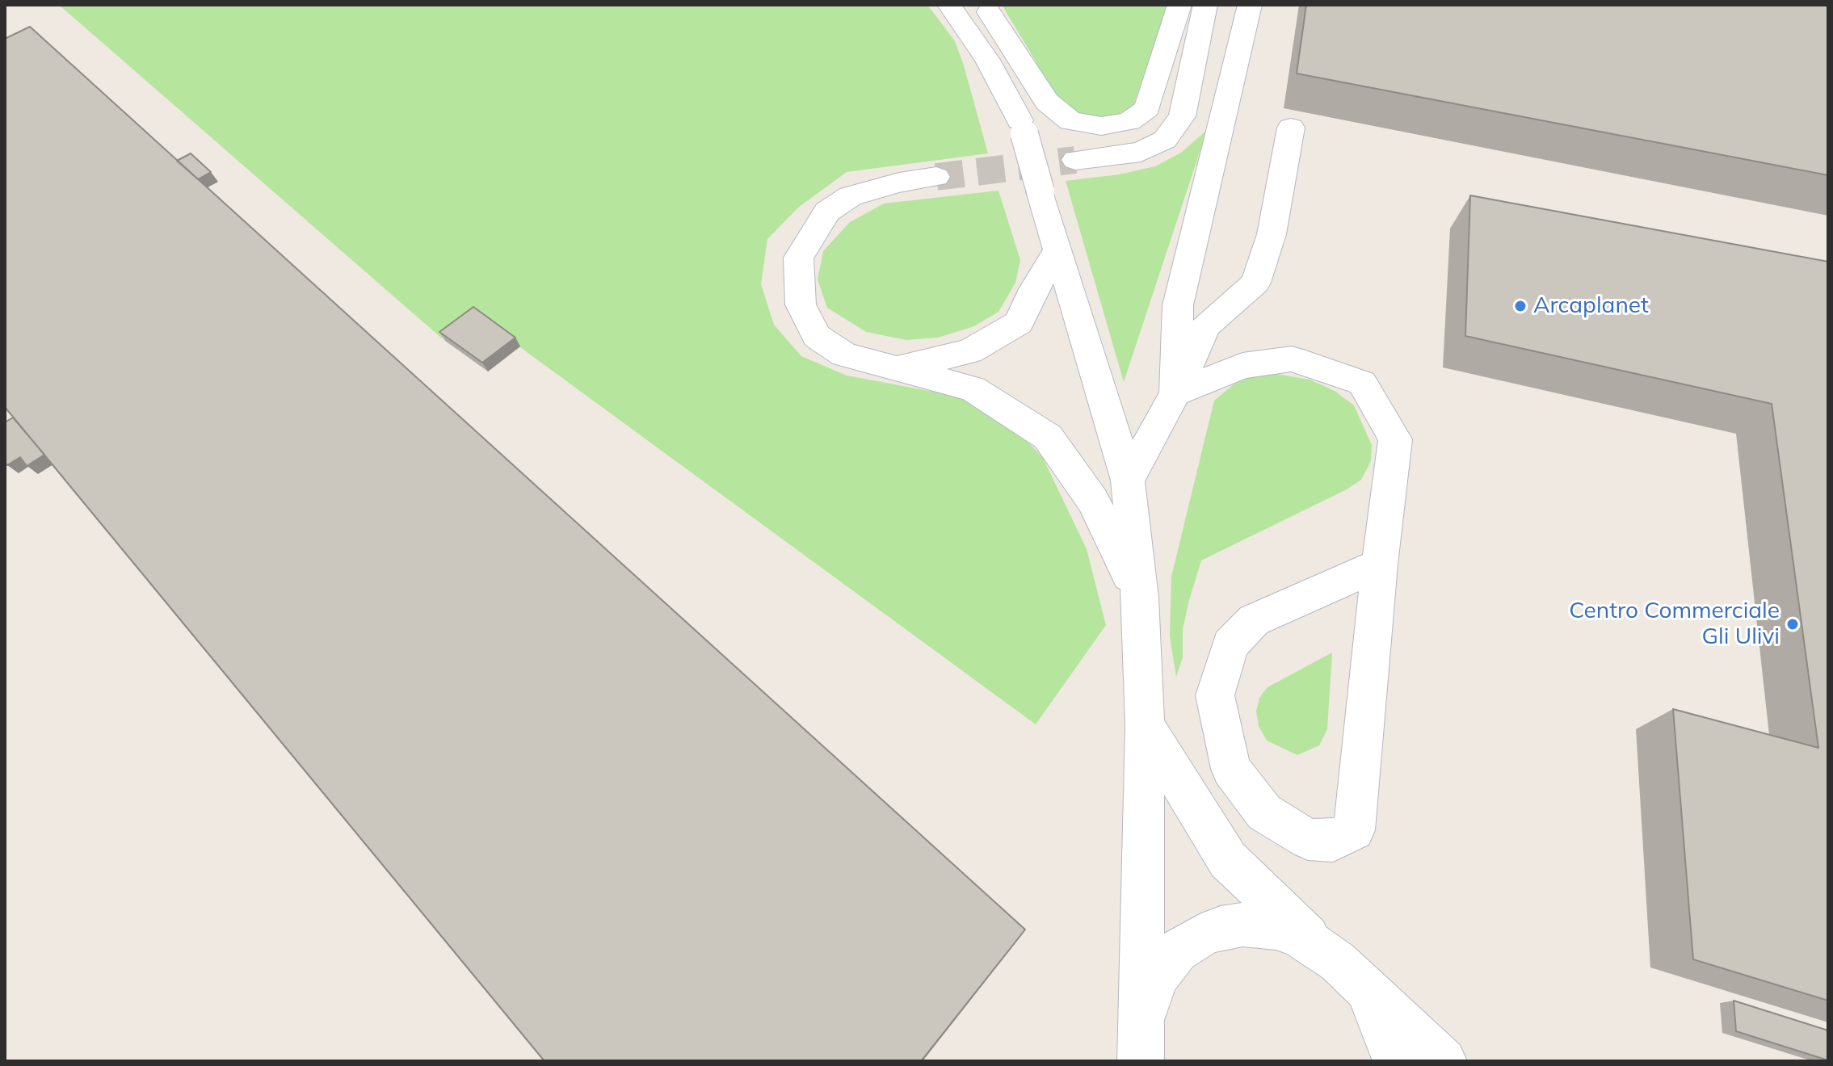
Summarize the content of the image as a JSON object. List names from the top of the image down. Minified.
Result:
{"places":["Arcaplanet","Centro Commerciale Gli Ulivi"]}
